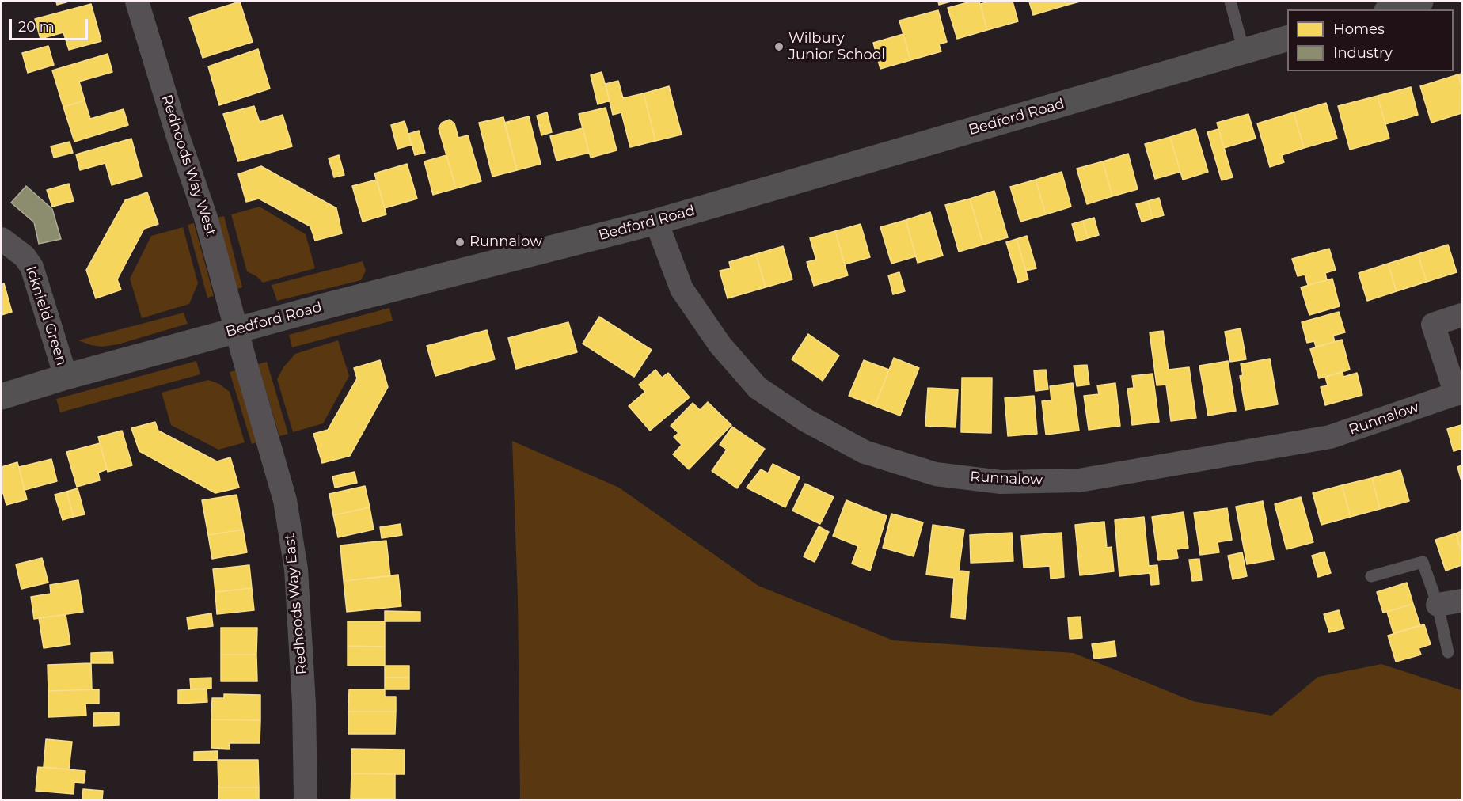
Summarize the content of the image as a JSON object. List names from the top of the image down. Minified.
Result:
{"streets":{"street":["Bedford Road","Redhoods Way West","Icknield Green","Runnalow","Redhoods Way East"]},"crossings":[["Bedford Road","Redhoods Way West"],["Bedford Road","Icknield Green"],["Bedford Road","Runnalow"],["Bedford Road","Redhoods Way East"],["Redhoods Way West","Redhoods Way East"]],"places":["Wilbury Junior School","Runnalow"],"legend":["Homes","Industry"],"scale_bar":"20 m"}
